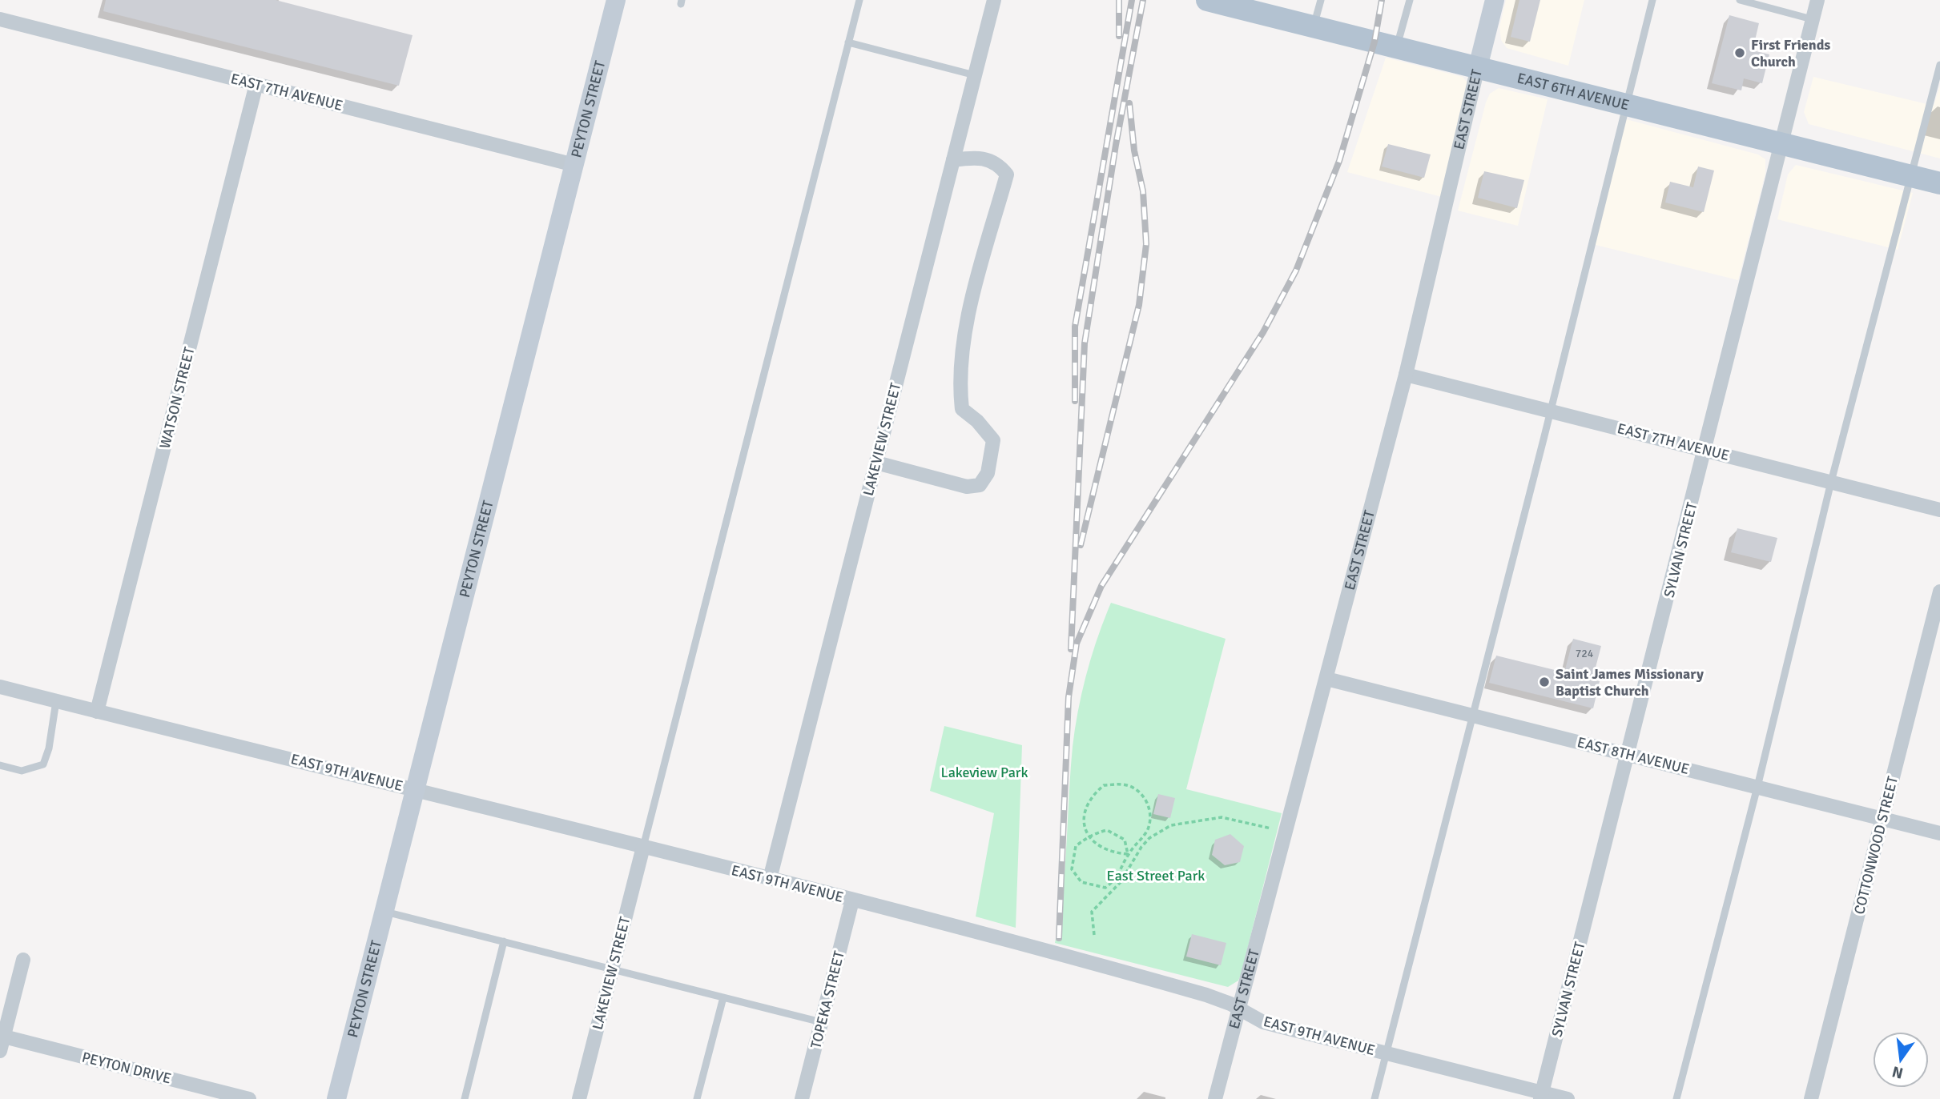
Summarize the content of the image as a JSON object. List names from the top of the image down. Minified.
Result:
{"streets":{"main road":["EAST 6TH AVENUE"],"street":["EAST 7TH AVENUE","PEYTON STREET","EAST STREET","WATSON STREET","LAKEVIEW STREET","SYLVAN STREET","EAST 8TH AVENUE","EAST 9TH AVENUE","COTTONWOOD STREET","TOPEKA STREET","PEYTON DRIVE"]},"crossings":[["EAST 7TH AVENUE","PEYTON STREET"],["EAST 7TH AVENUE","EAST STREET"],["EAST 7TH AVENUE","WATSON STREET"],["EAST 7TH AVENUE","SYLVAN STREET"],["EAST 6TH AVENUE","EAST STREET"],["EAST 6TH AVENUE","SYLVAN STREET"],["PEYTON STREET","EAST 9TH AVENUE"],["EAST STREET","EAST 8TH AVENUE"],["EAST STREET","EAST 9TH AVENUE"],["WATSON STREET","EAST 9TH AVENUE"],["LAKEVIEW STREET","EAST 9TH AVENUE"],["SYLVAN STREET","EAST 8TH AVENUE"],["SYLVAN STREET","EAST 9TH AVENUE"],["EAST 8TH AVENUE","COTTONWOOD STREET"],["EAST 9TH AVENUE","TOPEKA STREET"]],"parks":["Lakeview Park","East Street Park"],"places":["First Friends Church","Saint James Missionary Baptist Church"],"house_numbers":["724"],"north":"bottom"}
